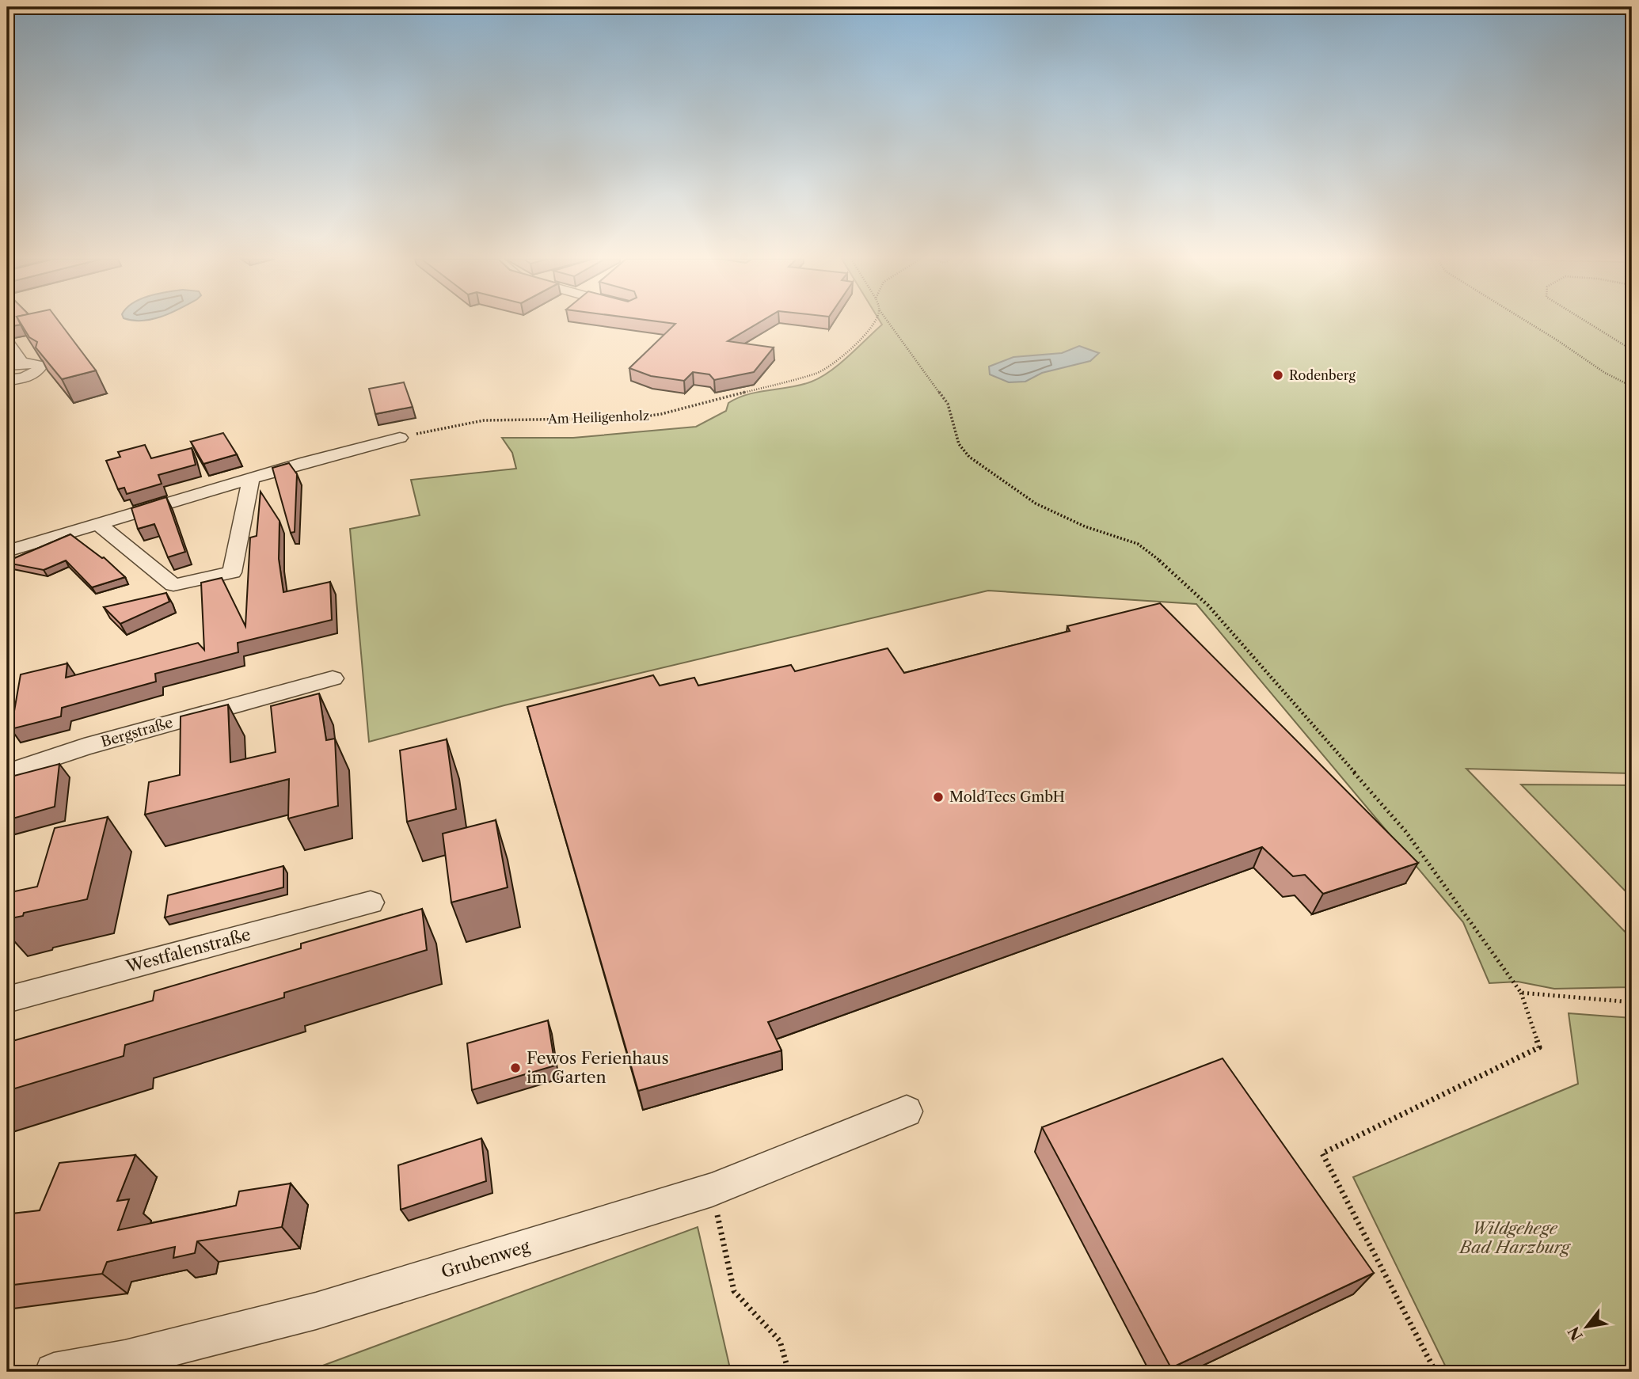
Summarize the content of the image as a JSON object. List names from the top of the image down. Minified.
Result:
{"streets":{"street":["Bergstraße","Westfalenstraße","Grubenweg"],"path":["Am Heiligenholz"]},"parks":["Wildgehege Bad Harzburg"],"places":["Rodenberg","MoldTecs GmbH","Fewos Ferienhaus im Garten"],"north":"bottom left"}
